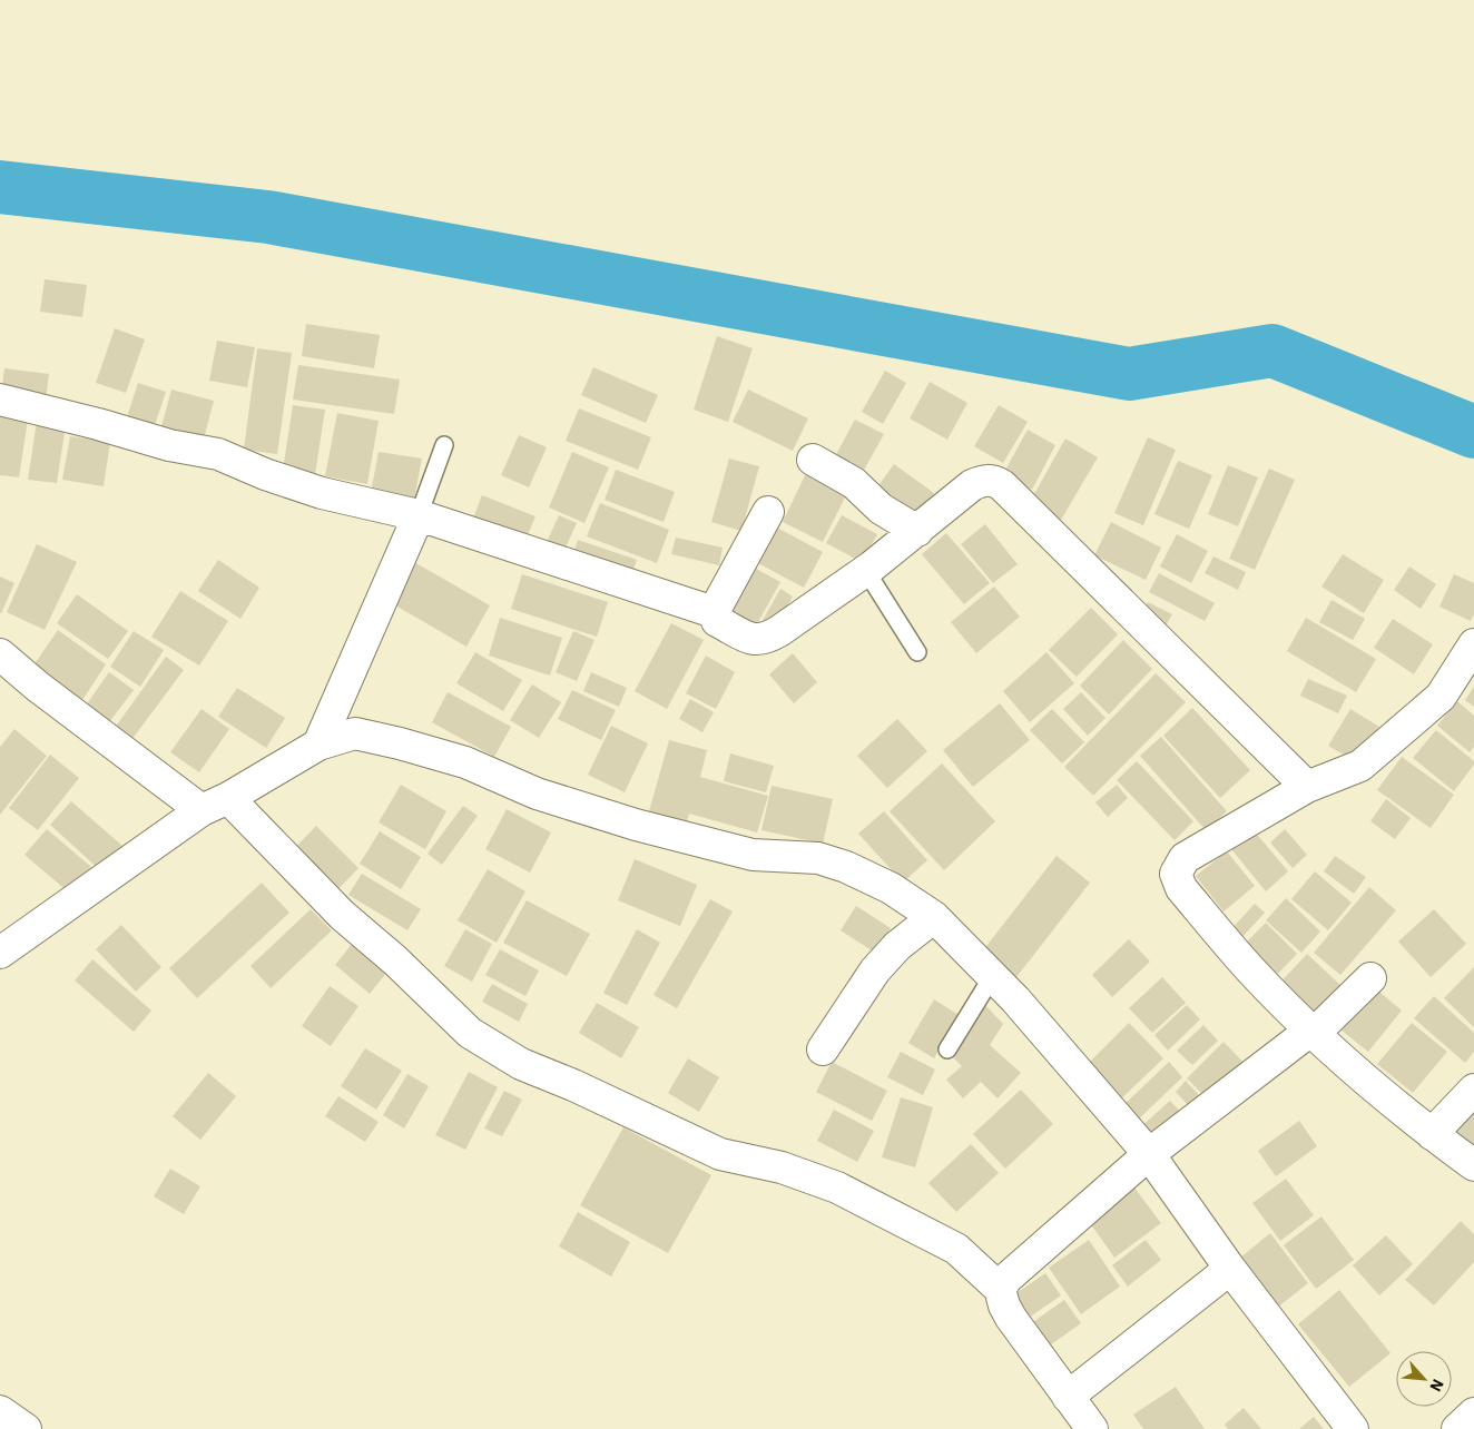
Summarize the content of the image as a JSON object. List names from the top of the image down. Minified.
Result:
{"north":"bottom right"}
